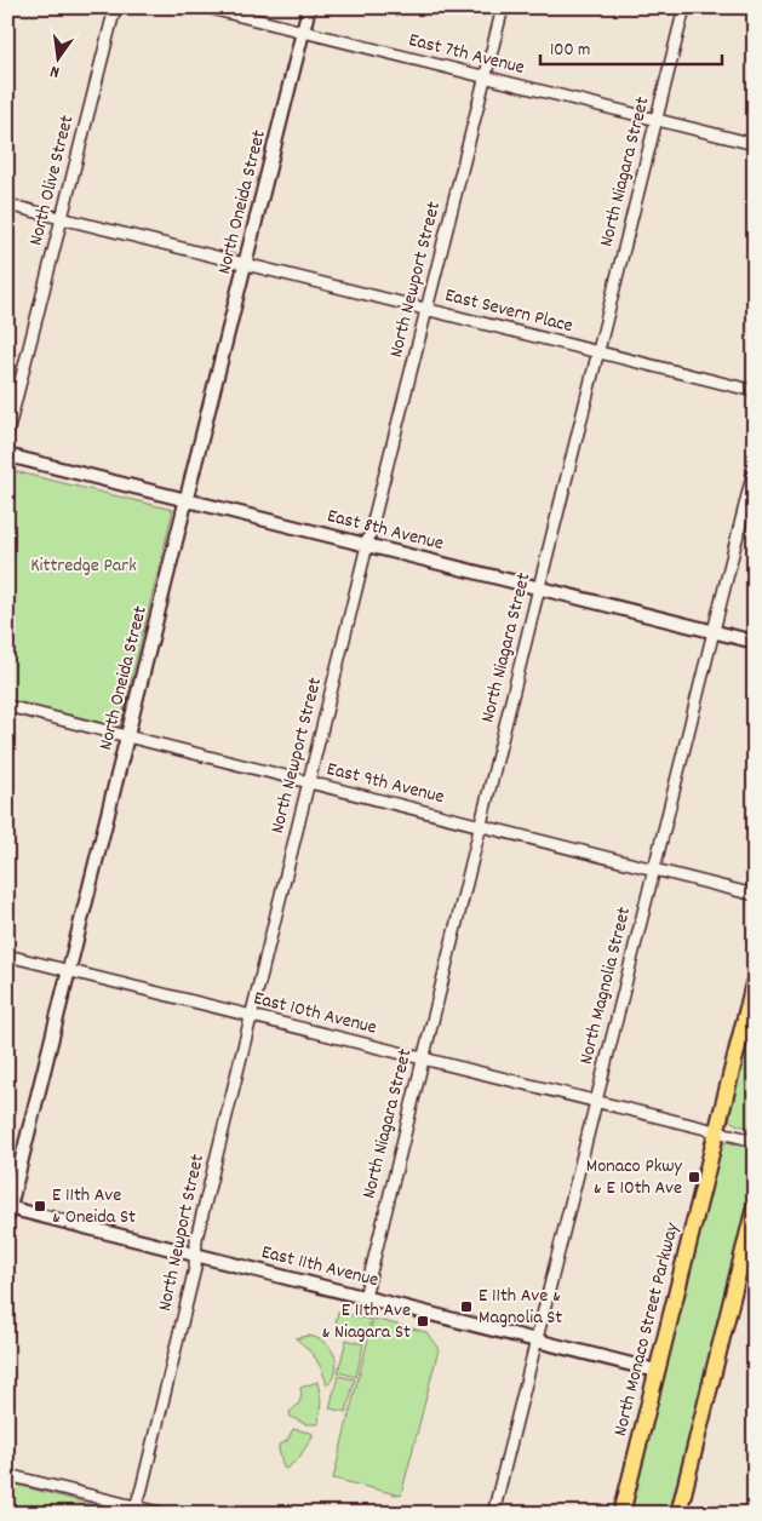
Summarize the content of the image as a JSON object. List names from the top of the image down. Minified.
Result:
{"streets":{"main road":["North Monaco Street Parkway"],"street":["East 7th Avenue","North Niagara Street","North Olive Street","North Oneida Street","North Newport Street","East Severn Place","East 8th Avenue","East 9th Avenue","North Magnolia Street","East 10th Avenue","East 11th Avenue"]},"crossings":[["East 7th Avenue","North Niagara Street"],["East 7th Avenue","North Oneida Street"],["East 7th Avenue","North Newport Street"],["North Niagara Street","East Severn Place"],["North Niagara Street","East 8th Avenue"],["North Niagara Street","East 9th Avenue"],["North Niagara Street","East 10th Avenue"],["North Niagara Street","East 11th Avenue"],["North Olive Street","East Severn Place"],["North Oneida Street","East Severn Place"],["North Oneida Street","East 8th Avenue"],["North Oneida Street","East 9th Avenue"],["North Oneida Street","East 10th Avenue"],["North Oneida Street","East 11th Avenue"],["North Newport Street","East Severn Place"],["North Newport Street","East 8th Avenue"],["North Newport Street","East 9th Avenue"],["North Newport Street","East 10th Avenue"],["North Newport Street","East 11th Avenue"],["East 8th Avenue","North Magnolia Street"],["East 9th Avenue","North Magnolia Street"],["North Magnolia Street","East 10th Avenue"],["North Magnolia Street","East 11th Avenue"],["East 10th Avenue","North Monaco Street Parkway"],["East 11th Avenue","North Monaco Street Parkway"]],"parks":["Kittredge Park"],"places":{"transit":["Monaco Pkwy & E 10th Ave","E 11th Ave & Oneida St","E 11th Ave & Magnolia St","E 11th Ave & Niagara St"]},"scale_bar":"100 m","north":"bottom"}
